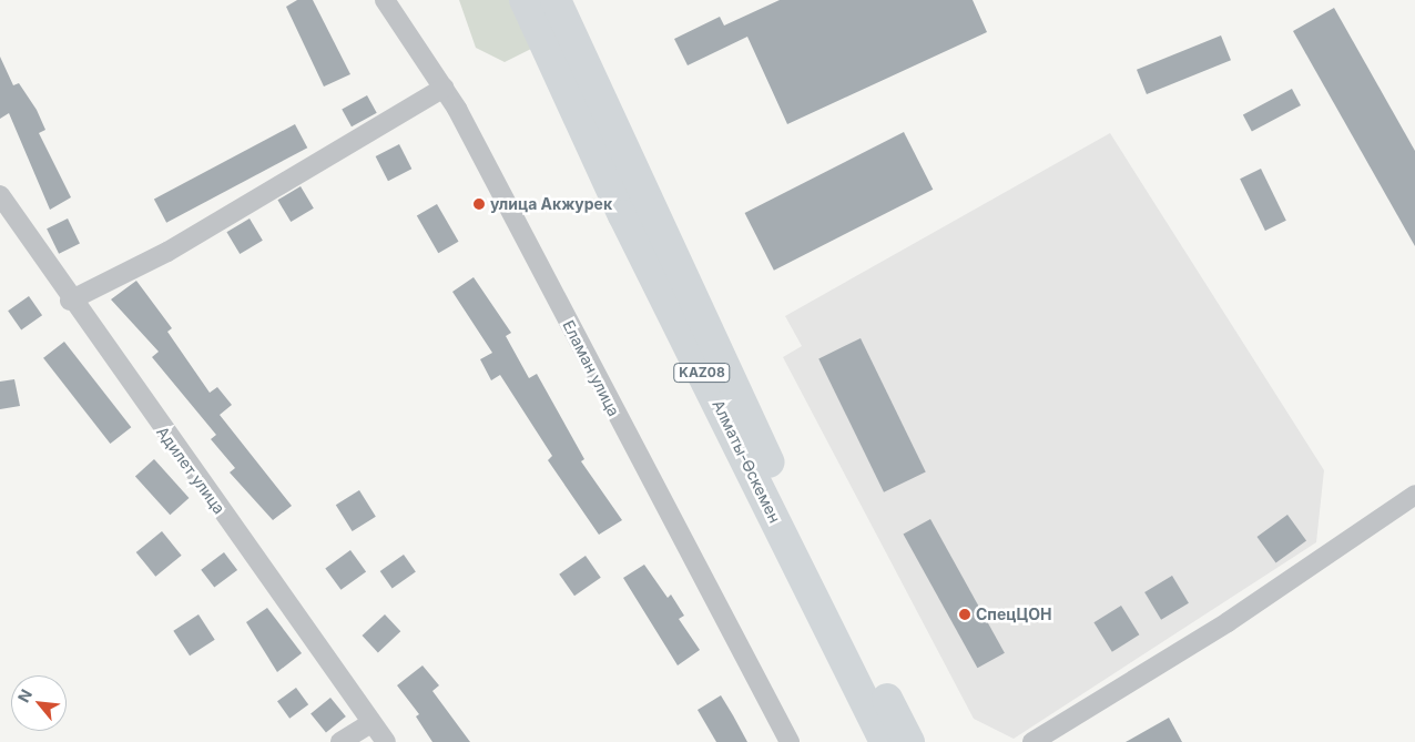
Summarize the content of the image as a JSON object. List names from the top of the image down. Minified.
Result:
{"streets":{"main road":["KAZ08","Алматы-Өскемен"],"street":["Еламан улица","Адилет улица"]},"places":["улица Акжурек","СпецЦОН"],"north":"top left"}
